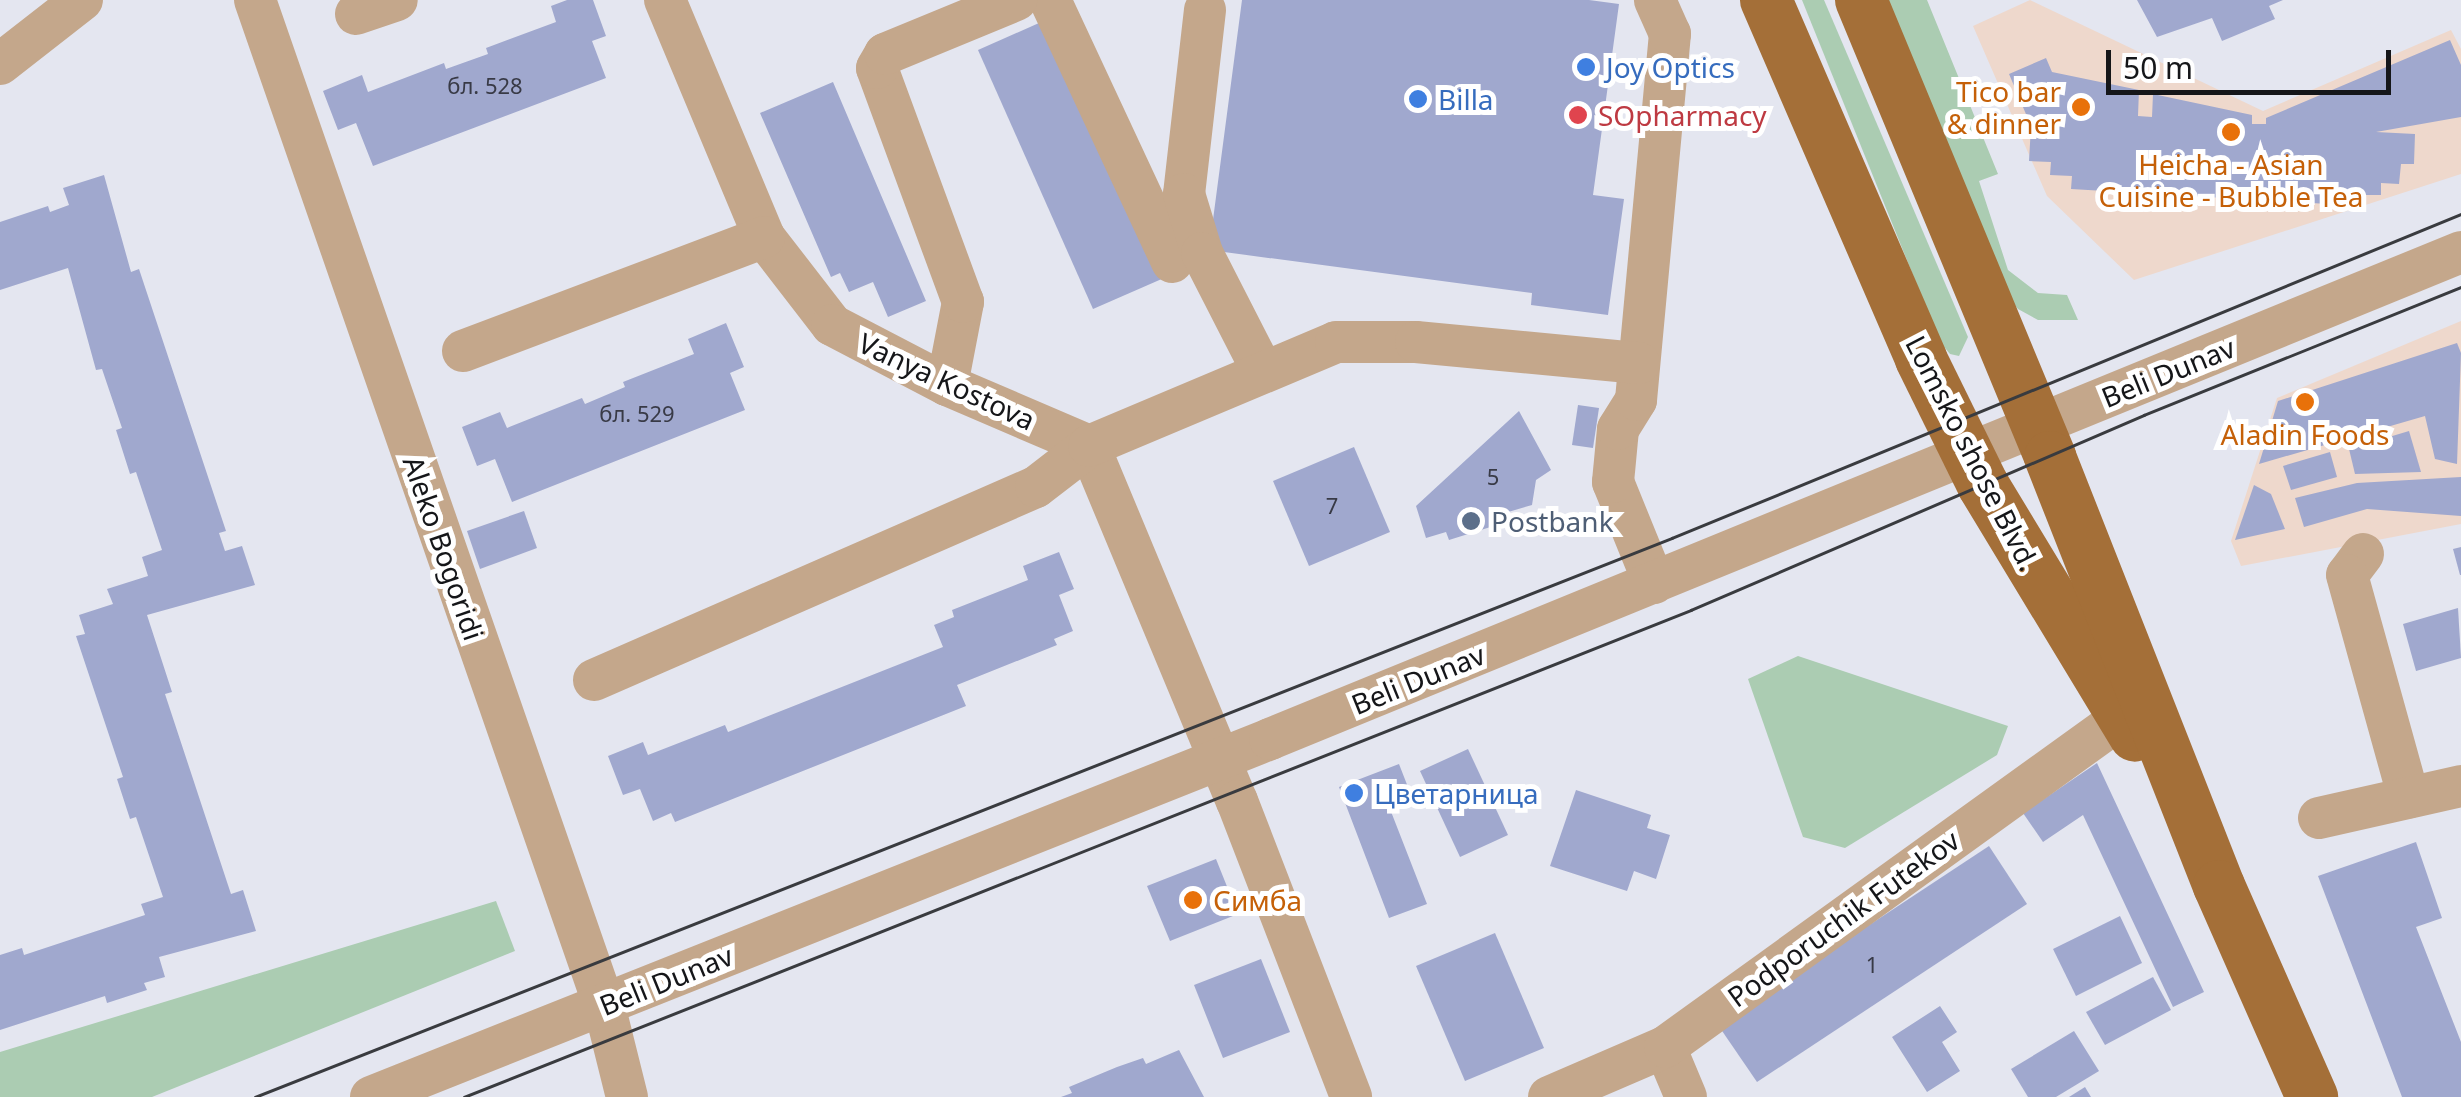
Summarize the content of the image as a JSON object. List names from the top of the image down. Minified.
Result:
{"streets":{"main road":["Lomsko shose Blvd."],"street":["Beli Dunav","Vanya Kostova","Aleko Bogoridi","Podporuchik Futekov"]},"crossings":[["Beli Dunav","Lomsko shose Blvd."],["Beli Dunav","Aleko Bogoridi"],["Lomsko shose Blvd.","Podporuchik Futekov"]],"places":["Joy Optics","Billa","Tico bar & dinner","SOpharmacy","Heicha - Asian Cuisine - Bubble Tea","Aladin Foods","Postbank","Цветарница","Симба"],"house_numbers":["бл. 528","бл. 529","5","7","1"],"scale_bar":"50 m"}
